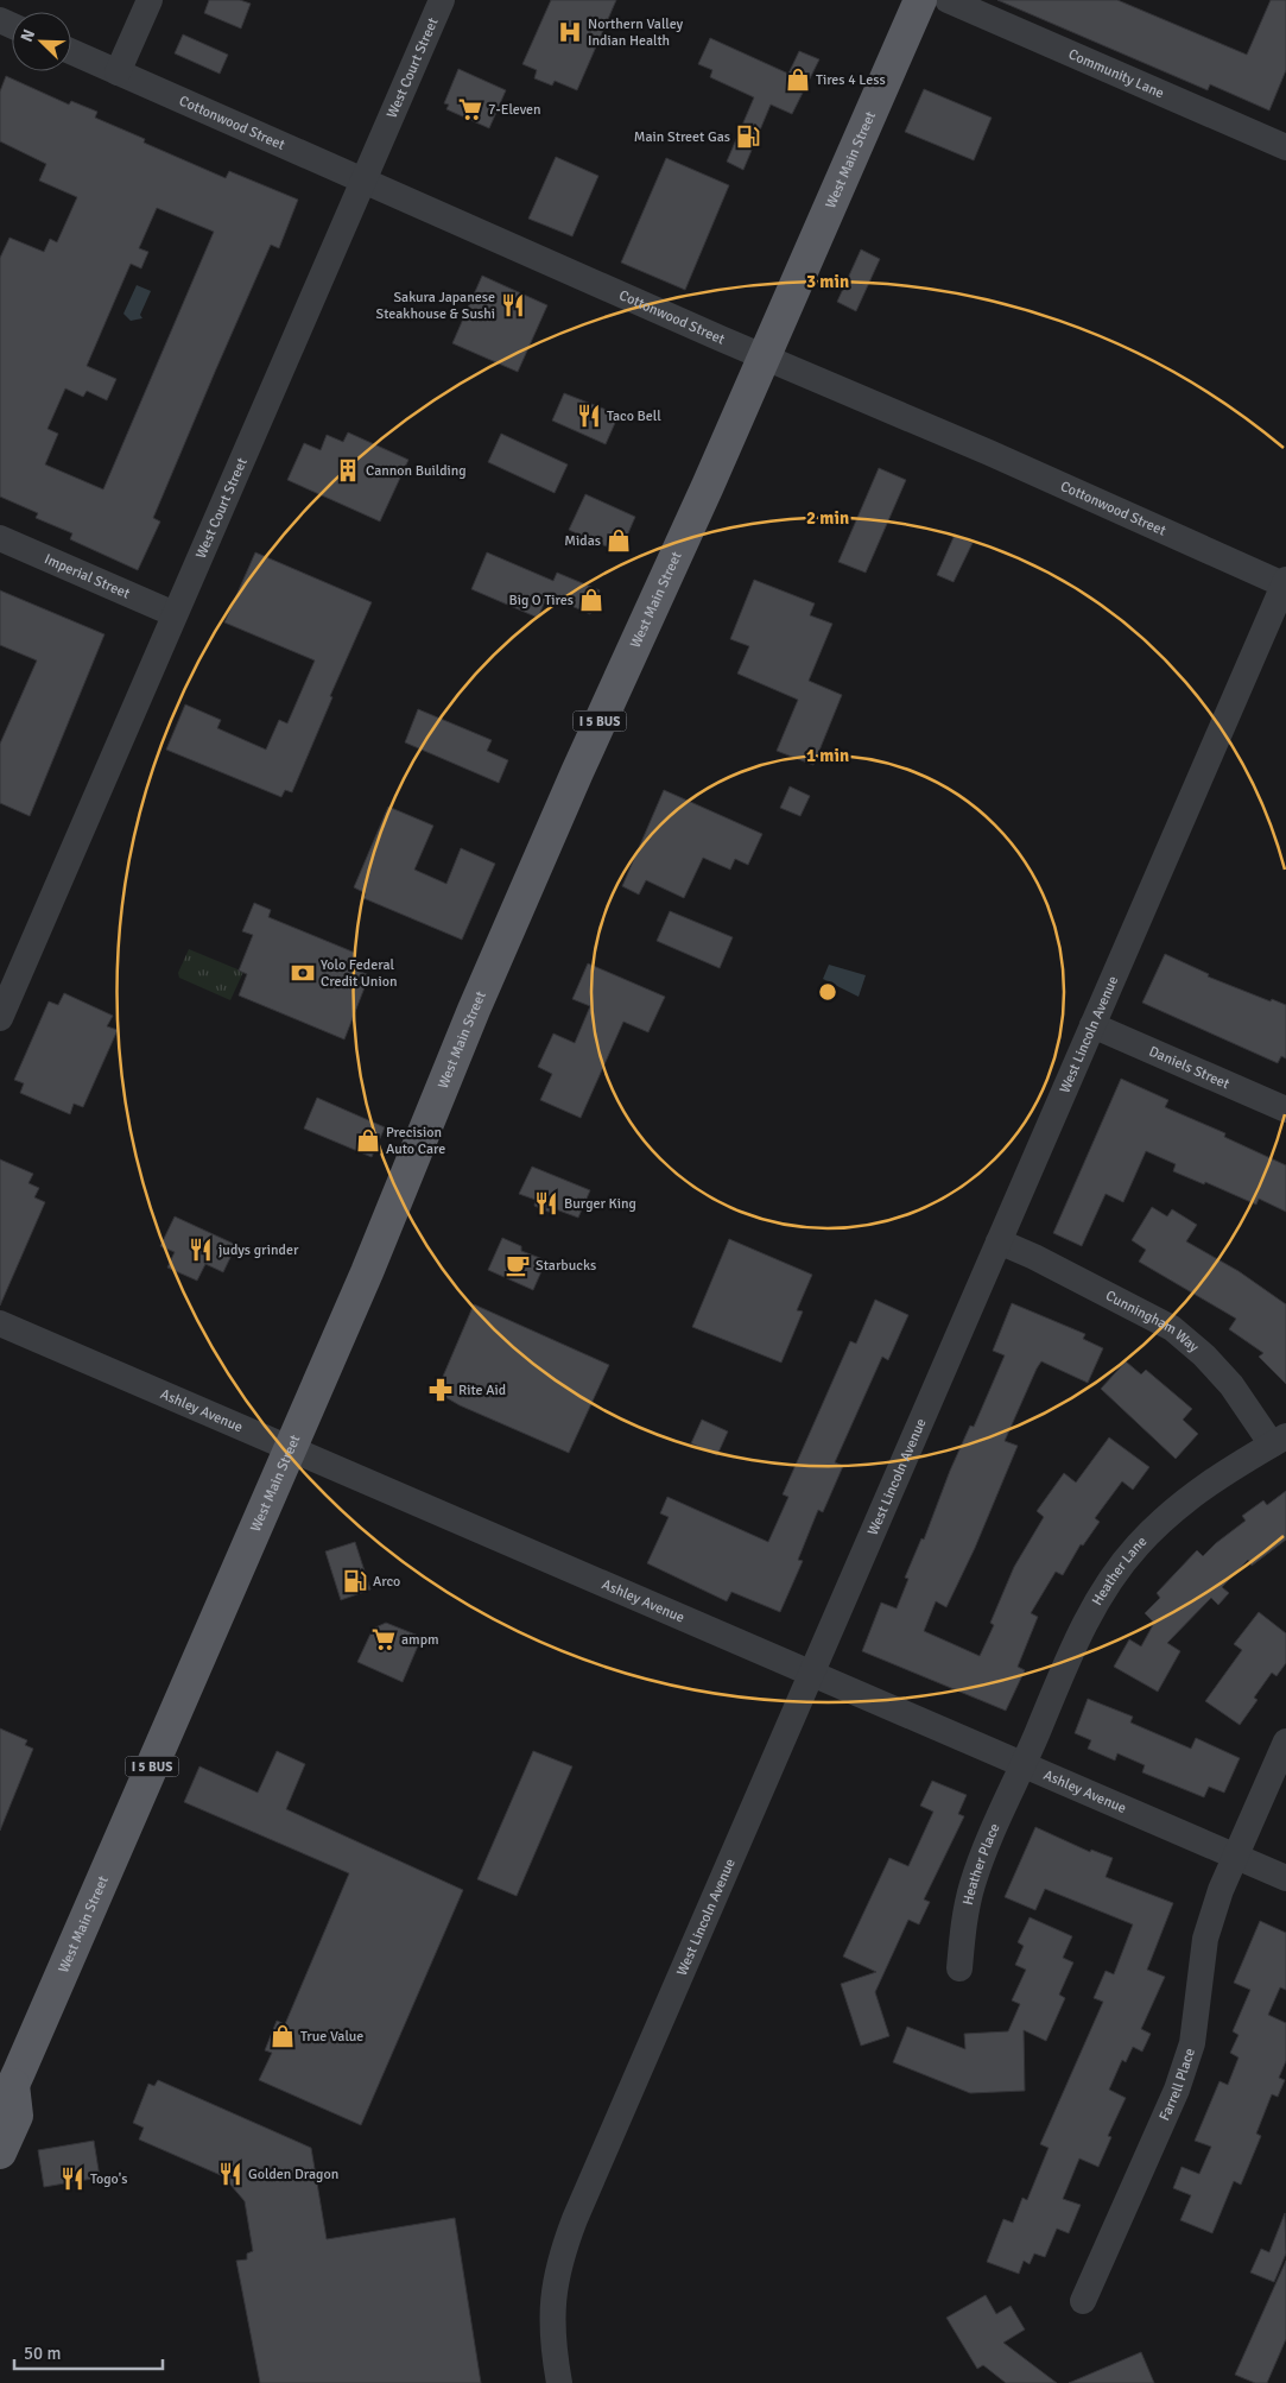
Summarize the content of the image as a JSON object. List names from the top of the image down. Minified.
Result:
{"streets":{"main road":["West Main Street","I 5 BUS"],"street":["West Court Street","Community Lane","Cottonwood Street","Imperial Street","West Lincoln Avenue","Daniels Street","Cunningham Way","Ashley Avenue","Heather Lane","Heather Place","Farrell Place"]},"crossings":[["West Court Street","Cottonwood Street"],["West Court Street","Imperial Street"],["Cottonwood Street","West Main Street"],["Cottonwood Street","West Lincoln Avenue"],["West Main Street","Ashley Avenue"],["West Lincoln Avenue","Daniels Street"],["West Lincoln Avenue","Cunningham Way"],["West Lincoln Avenue","Ashley Avenue"],["Cunningham Way","Heather Lane"],["Ashley Avenue","Heather Lane"],["Ashley Avenue","Heather Place"],["Ashley Avenue","Farrell Place"],["Heather Lane","Heather Place"]],"places":{"hospital":["Northern Valley Indian Health"],"shop":["Tires 4 Less","Midas","Big O Tires","Precision Auto Care","True Value"],"supermarket":["7-Eleven","ampm"],"fuel station":["Main Street Gas","Arco"],"restaurant":["Sakura Japanese Steakhouse & Sushi","Taco Bell","Burger King","judys grinder","Golden Dragon","Togo's"],"building":["Cannon Building"],"bank":["Yolo Federal Credit Union"],"cafe":["Starbucks"],"pharmacy":["Rite Aid"]},"scale_bar":"50 m","north":"top left","rings":["3 min","2 min","1 min"]}
